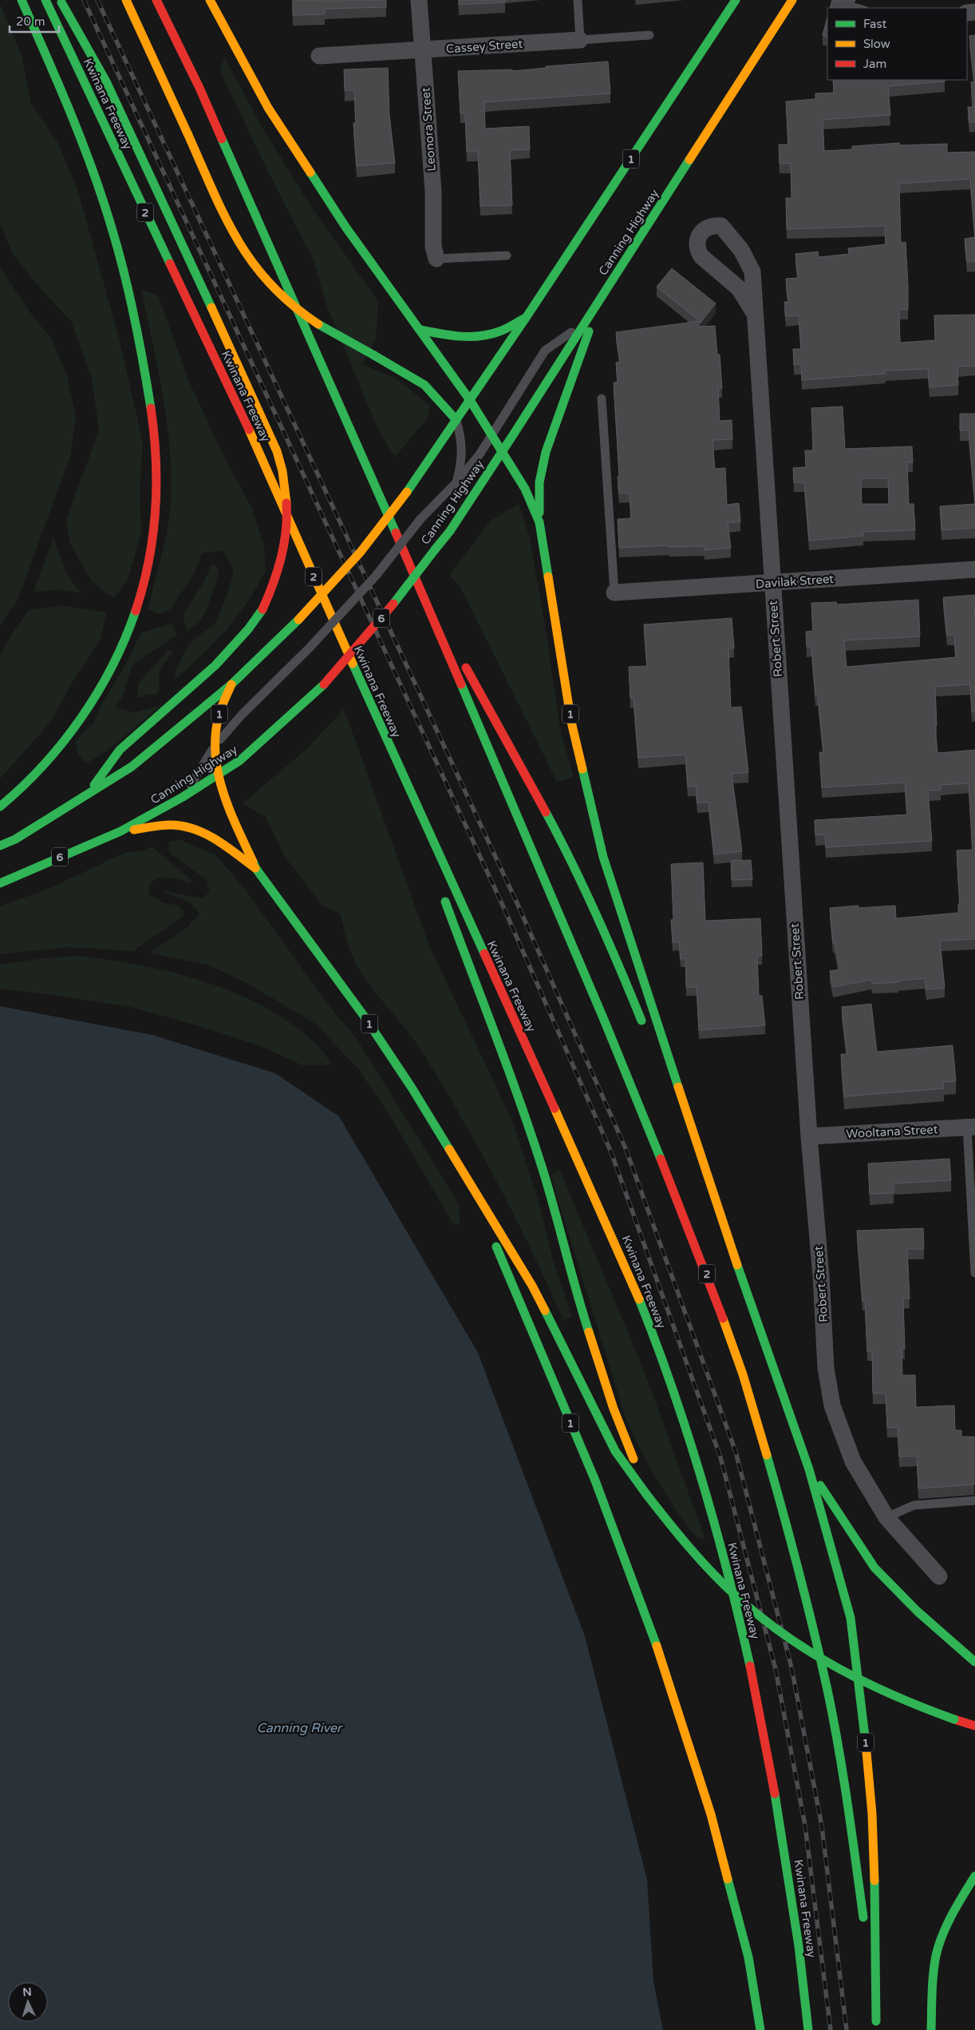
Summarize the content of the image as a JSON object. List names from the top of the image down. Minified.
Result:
{"streets":{"highway":["Kwinana Freeway","1","2","Canning Highway","6"],"street":["Cassey Street","Leonora Street","Davilak Street","Robert Street","Wooltana Street"]},"crossings":[["Cassey Street","Leonora Street"],["1","2"],["1","Canning Highway"],["Davilak Street","Robert Street"],["Robert Street","Wooltana Street"]],"water":["Canning River"],"legend":["Fast","Slow","Jam"],"scale_bar":"20 m","north":"top"}
